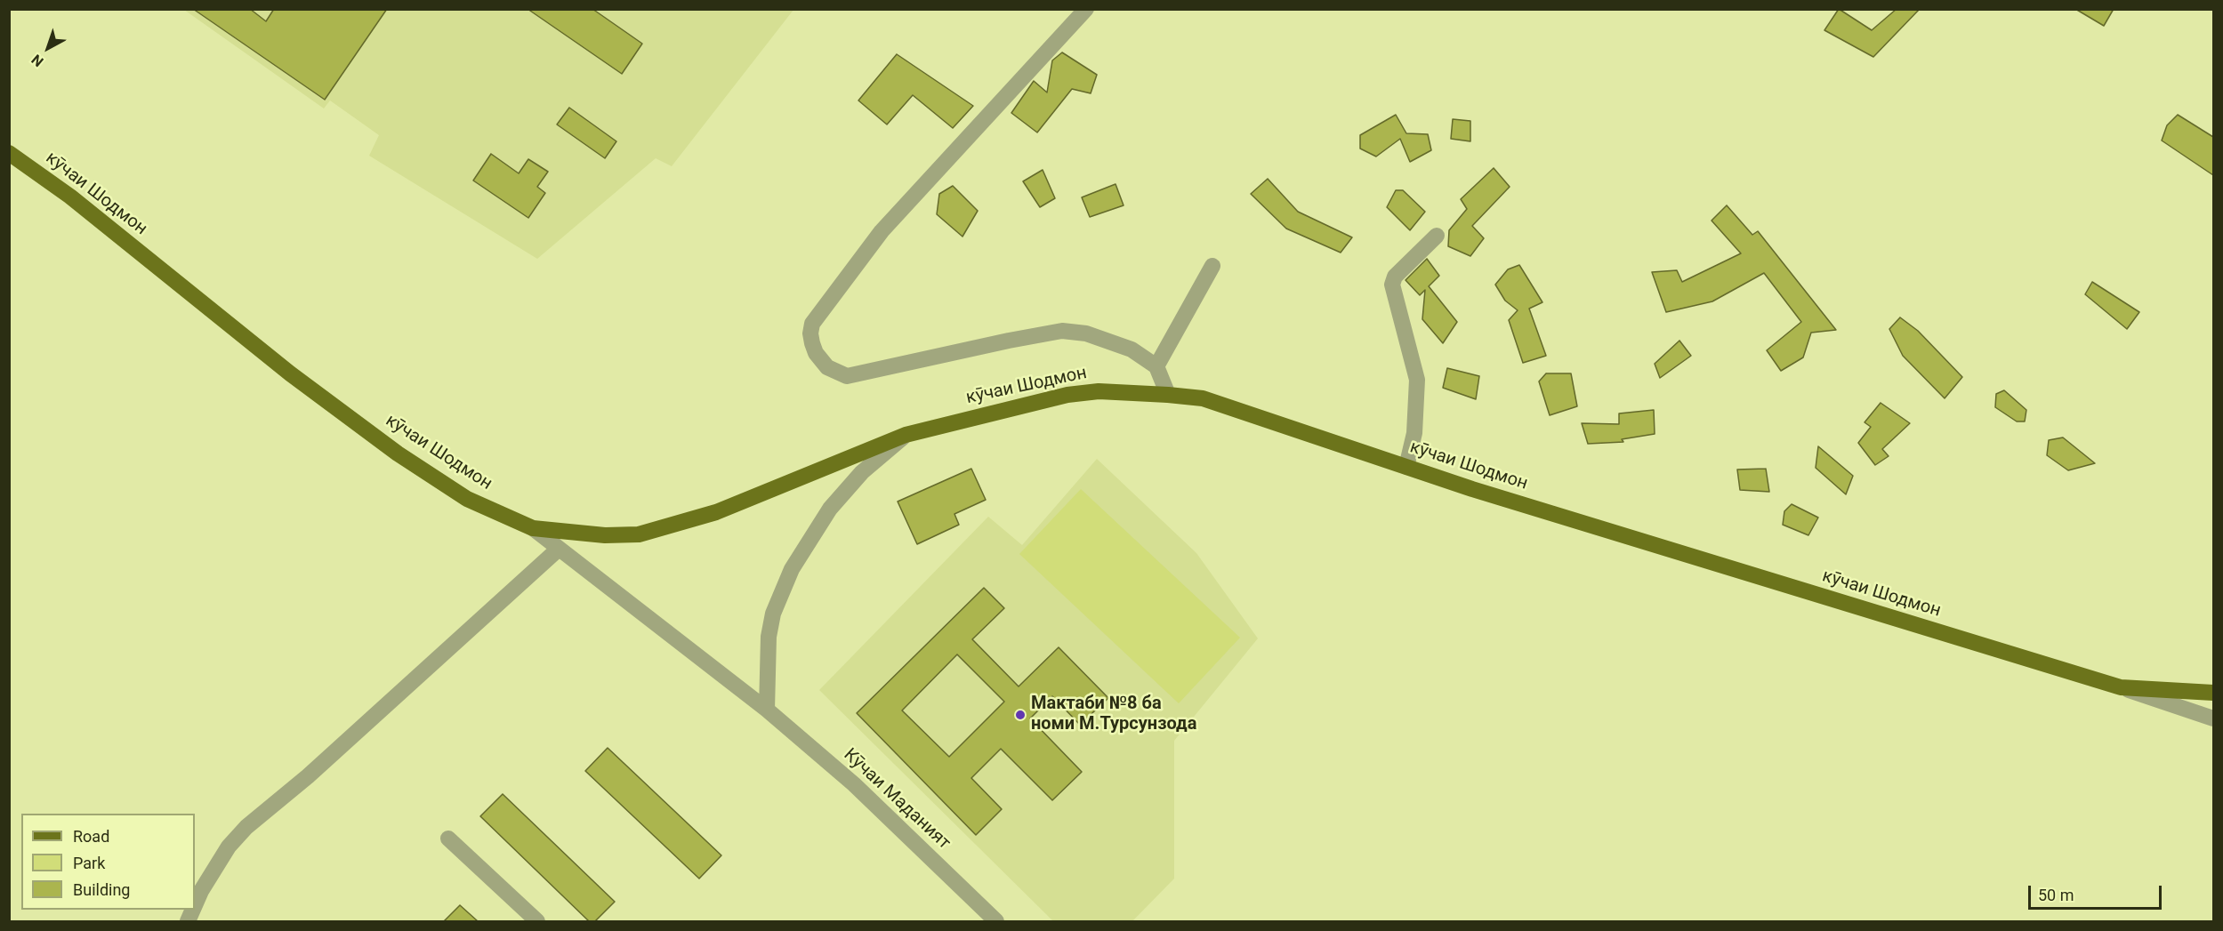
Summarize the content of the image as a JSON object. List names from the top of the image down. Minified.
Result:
{"streets":{"main road":["кӯчаи Шодмон"],"street":["Кӯчаи Маданият"]},"crossings":[["кӯчаи Шодмон","Кӯчаи Маданият"]],"places":["Мактаби №8 ба номи М.Турсунзода"],"legend":["Road","Park","Building"],"scale_bar":"50 m","north":"bottom left"}
